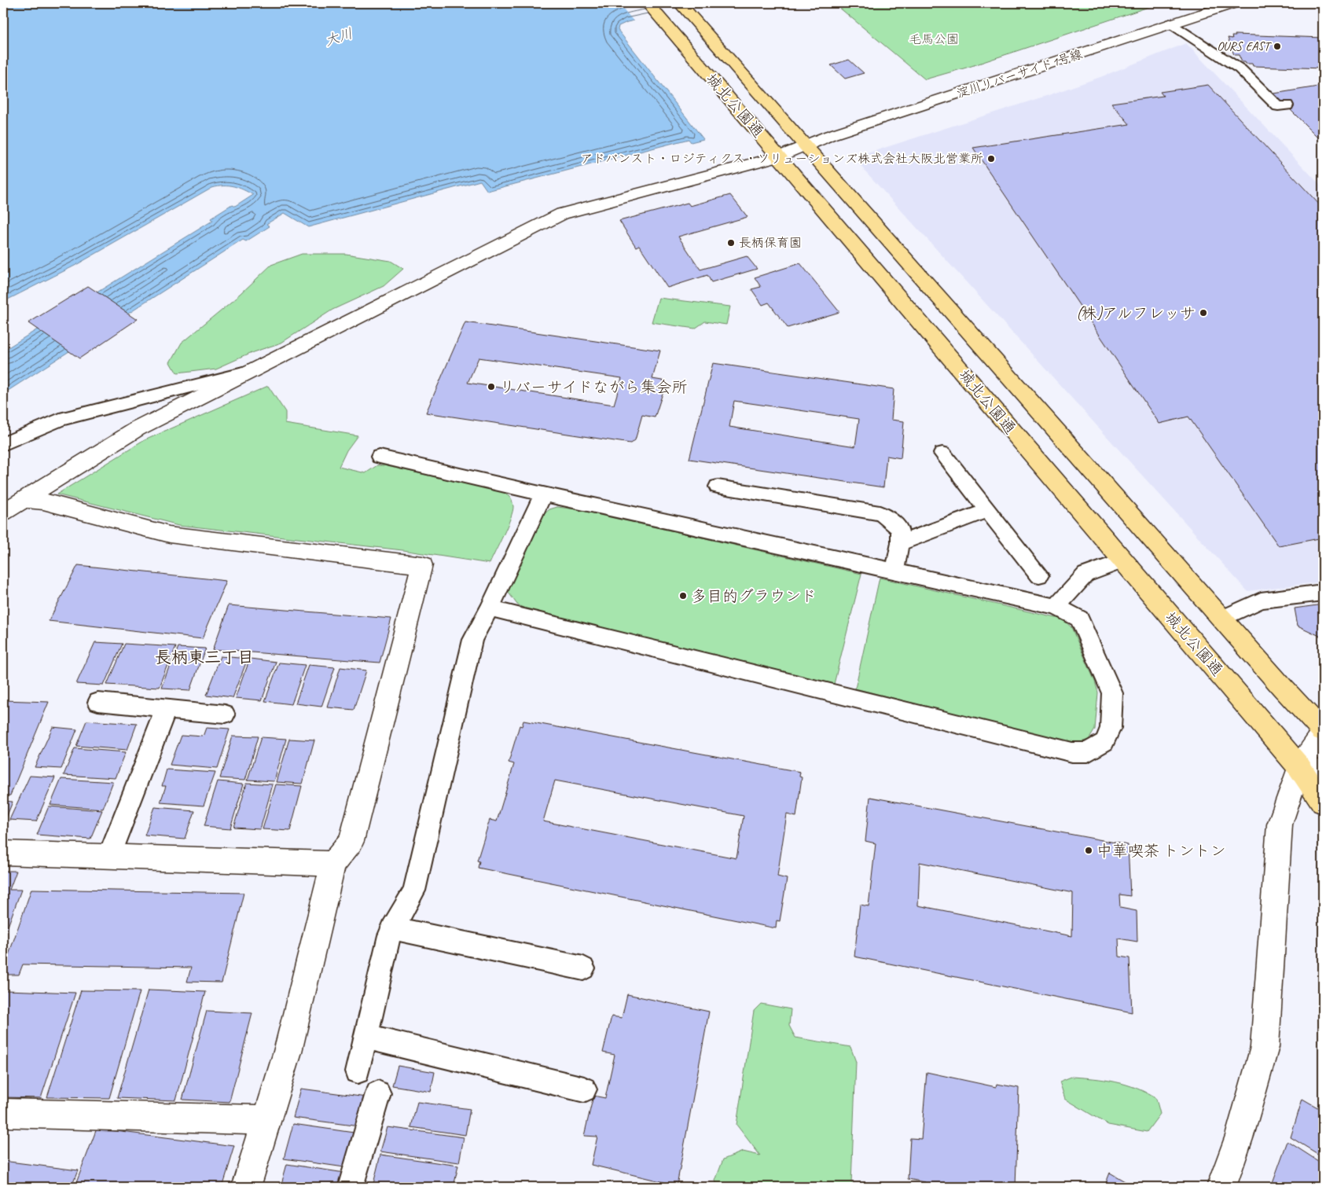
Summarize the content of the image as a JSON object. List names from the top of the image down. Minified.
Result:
{"streets":{"main road":["城北公園通"],"street":["淀川リバーサイド1号線"]},"crossings":[["淀川リバーサイド1号線","城北公園通"]],"districts":["長柄東三丁目"],"water":["大川"],"parks":["毛馬公園"],"places":["OURS EAST","アドバンスト・ロジティクス・ソリューションズ株式会社大阪北営業所","長柄保育園","(株)アルフレッサ","リバーサイドながら集会所","多目的グラウンド","中華喫茶 トントン"]}
